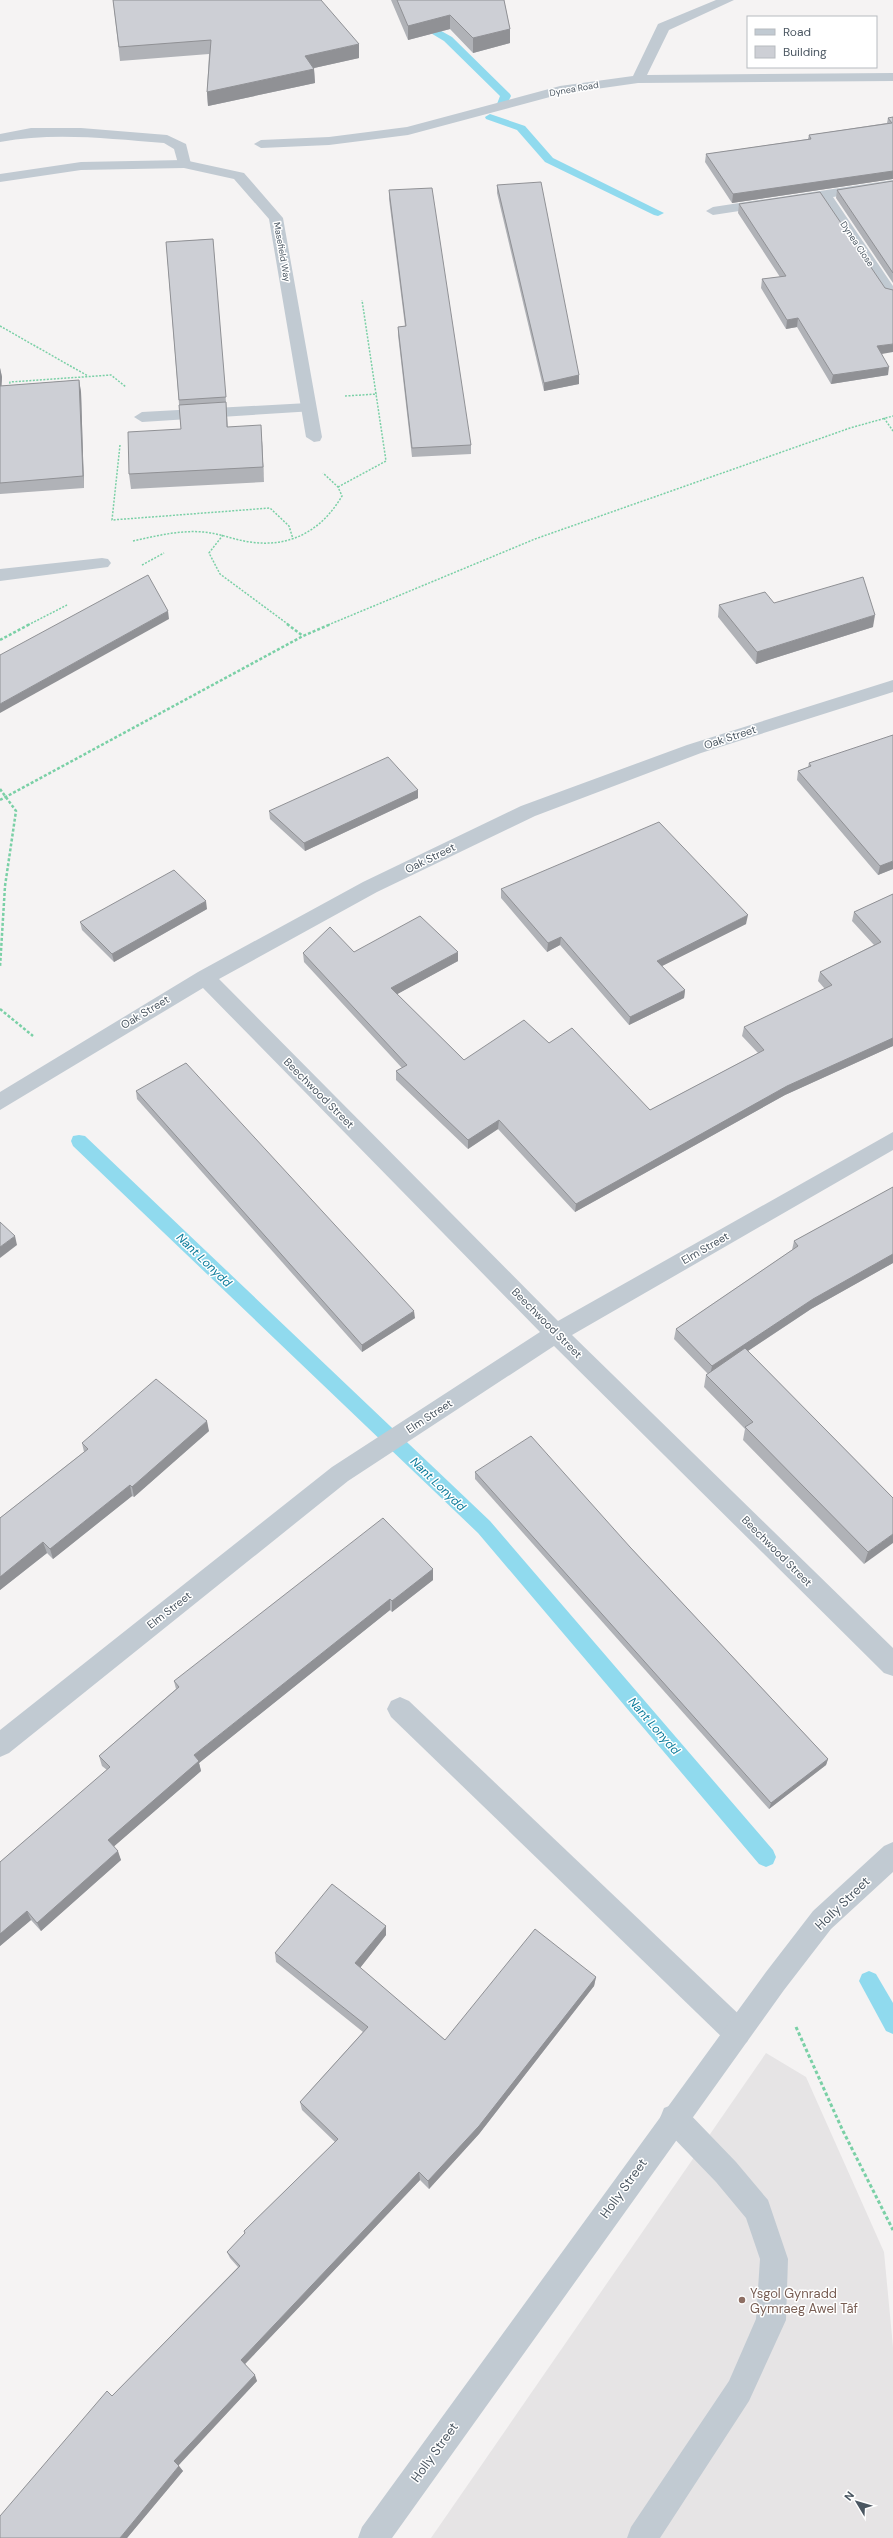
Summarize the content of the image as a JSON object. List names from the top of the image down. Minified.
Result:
{"streets":{"street":["Dynea Road","Dynea Close","Masefield Way","Oak Street","Beechwood Street","Elm Street","Holly Street"]},"crossings":[["Oak Street","Beechwood Street"],["Beechwood Street","Elm Street"]],"water":["Nant Lonydd"],"places":["Ysgol Gynradd Gymraeg Awel Tâf"],"legend":["Road","Building"],"north":"top left"}
